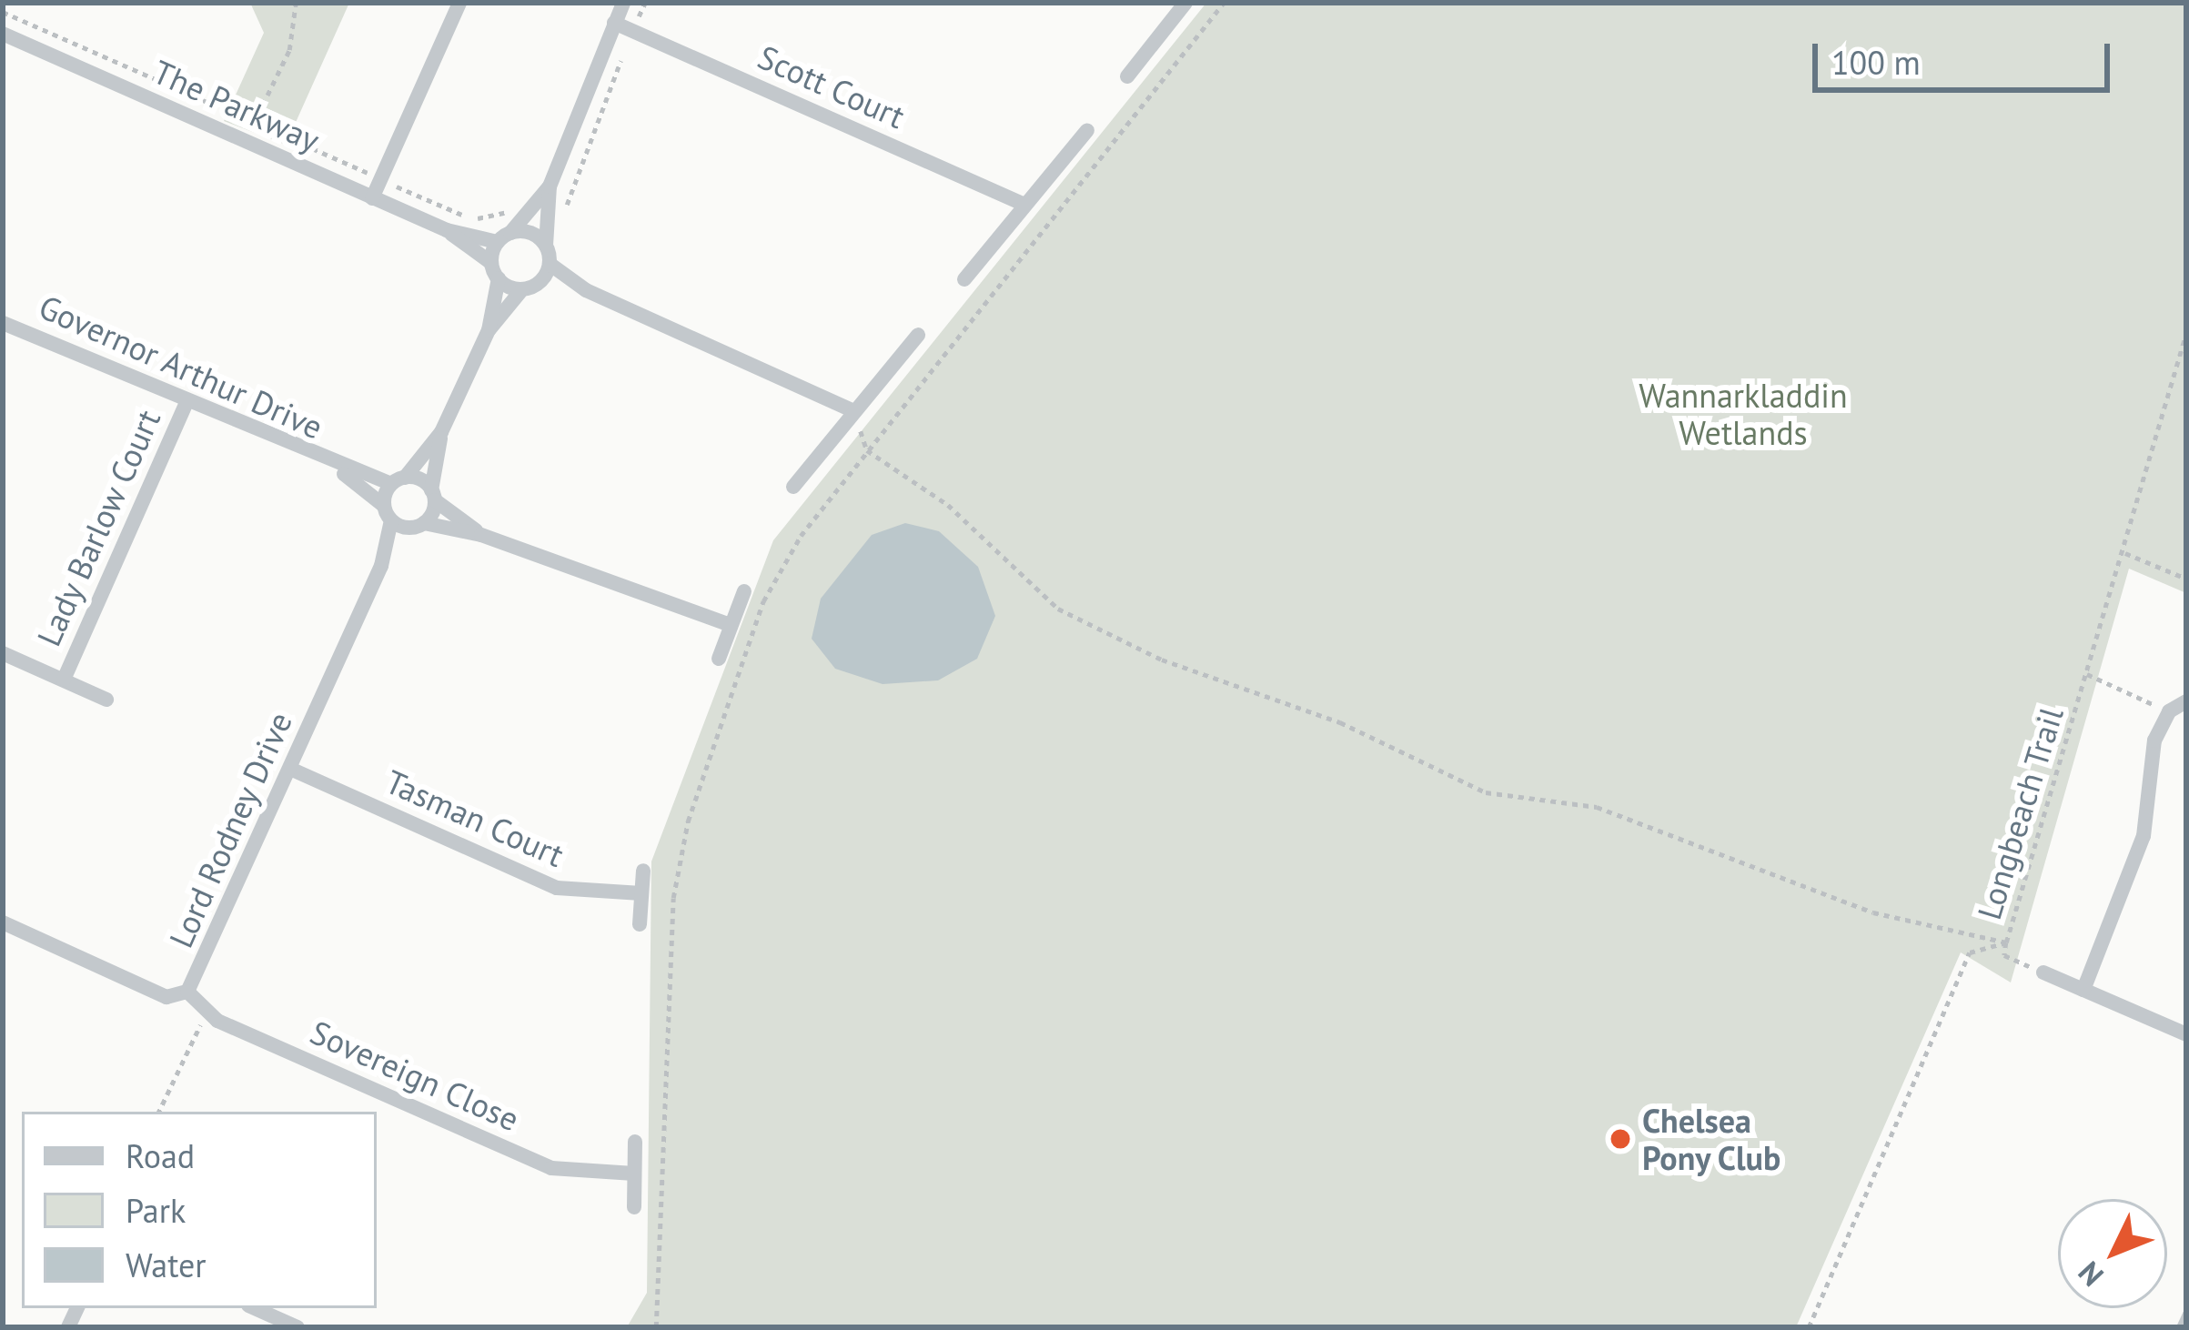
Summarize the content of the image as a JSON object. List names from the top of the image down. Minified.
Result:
{"streets":{"street":["Scott Court","The Parkway","Governor Arthur Drive","Lady Barlow Court","Tasman Court","Lord Rodney Drive","Sovereign Close"],"path":["Longbeach Trail"]},"crossings":[["Governor Arthur Drive","Lady Barlow Court"],["Governor Arthur Drive","Lord Rodney Drive"],["Tasman Court","Lord Rodney Drive"],["Lord Rodney Drive","Sovereign Close"]],"parks":["Wannarkladdin Wetlands"],"places":["Chelsea Pony Club"],"legend":["Road","Park","Water"],"scale_bar":"100 m","north":"bottom left"}
